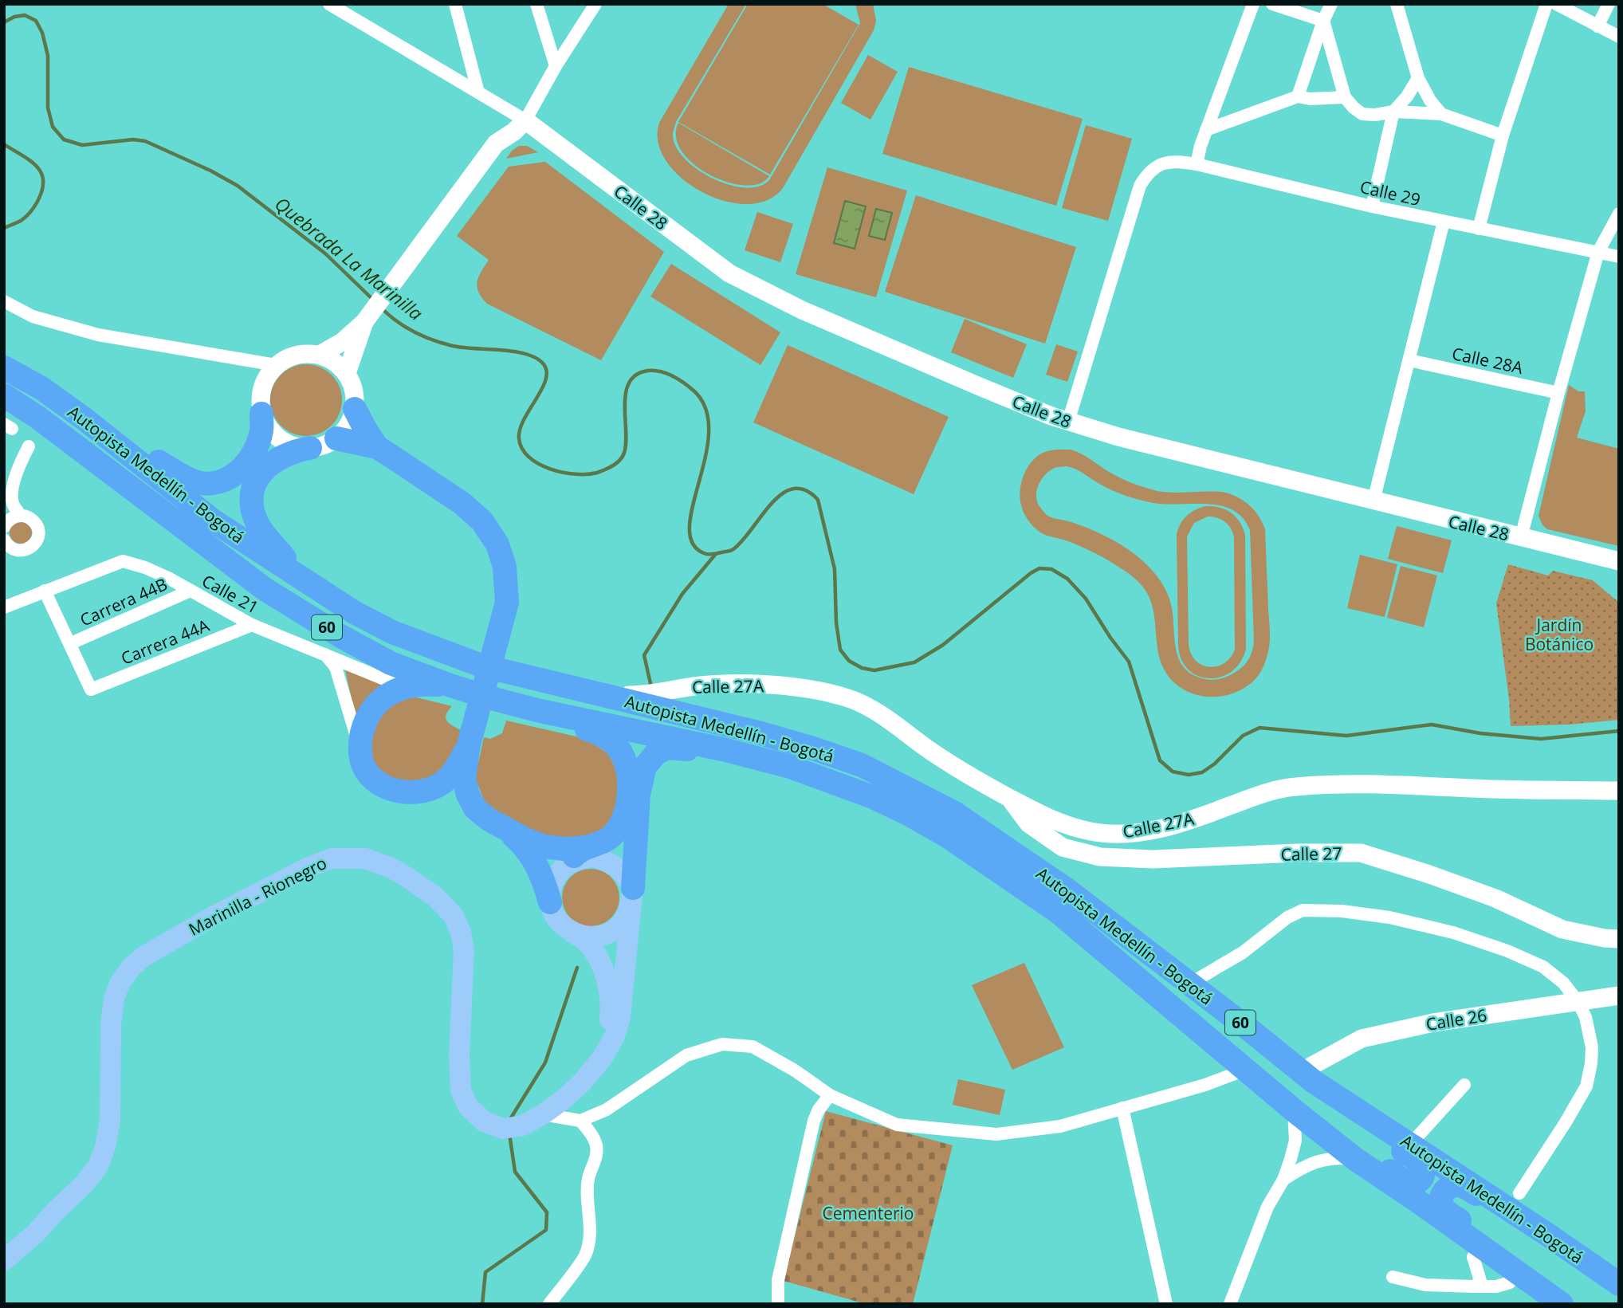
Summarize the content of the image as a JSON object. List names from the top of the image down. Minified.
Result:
{"streets":{"highway":["Autopista Medellín - Bogotá","60"],"main road":["Calle 28","Calle 27A","Calle 27","Marinilla - Rionegro","Calle 26"],"street":["Calle 29","Calle 28A","Calle 21","Carrera 44B","Carrera 44A"]},"crossings":[["Calle 29","Calle 28"],["Autopista Medellín - Bogotá","Calle 27A"],["Autopista Medellín - Bogotá","Calle 26"],["Calle 21","Carrera 44B"],["Calle 21","Carrera 44A"],["Carrera 44B","Carrera 44A"],["Calle 27A","Calle 27"]],"water":["Quebrada La Marinilla"],"parks":["Jardín Botánico","Cementerio"]}
